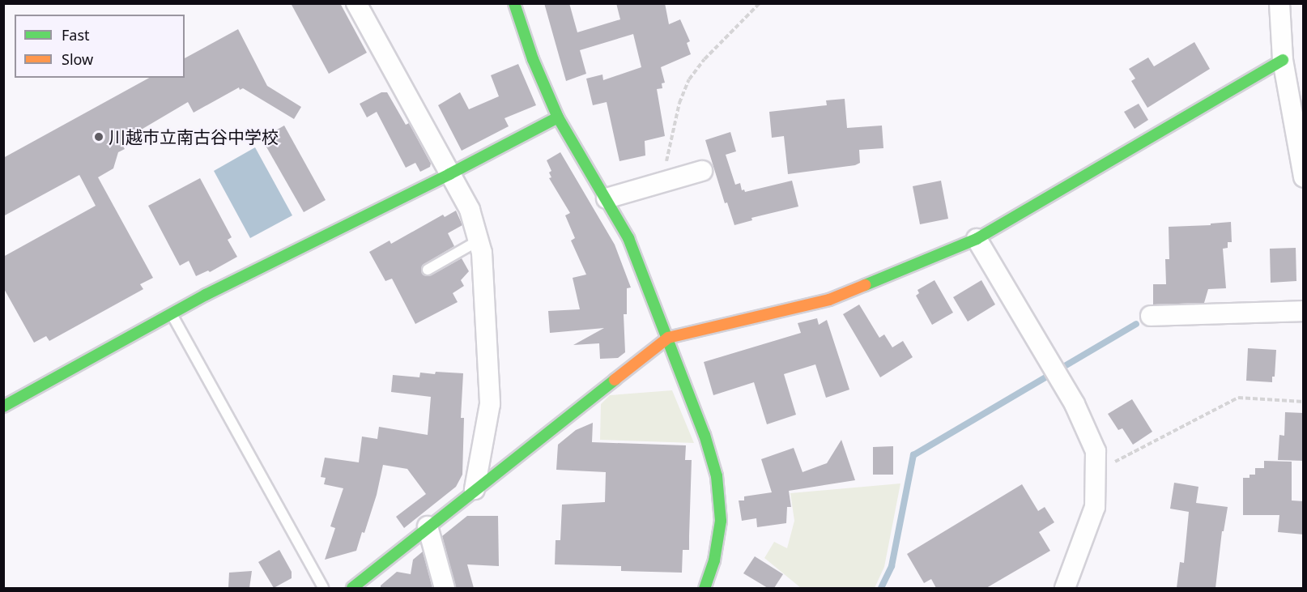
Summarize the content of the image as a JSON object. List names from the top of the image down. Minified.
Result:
{"places":["川越市立南古谷中学校"],"legend":["Fast","Slow"]}
